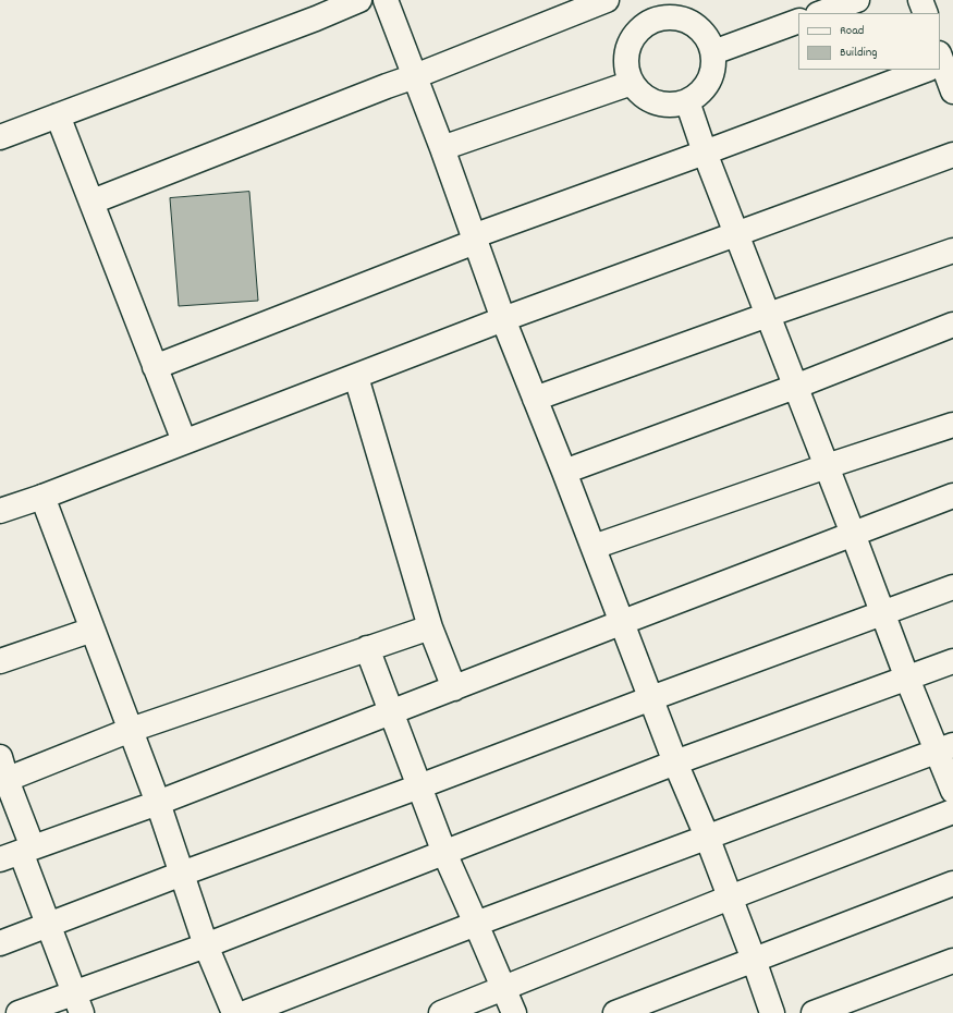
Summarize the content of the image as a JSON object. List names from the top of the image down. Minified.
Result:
{"legend":["Road","Building"]}
